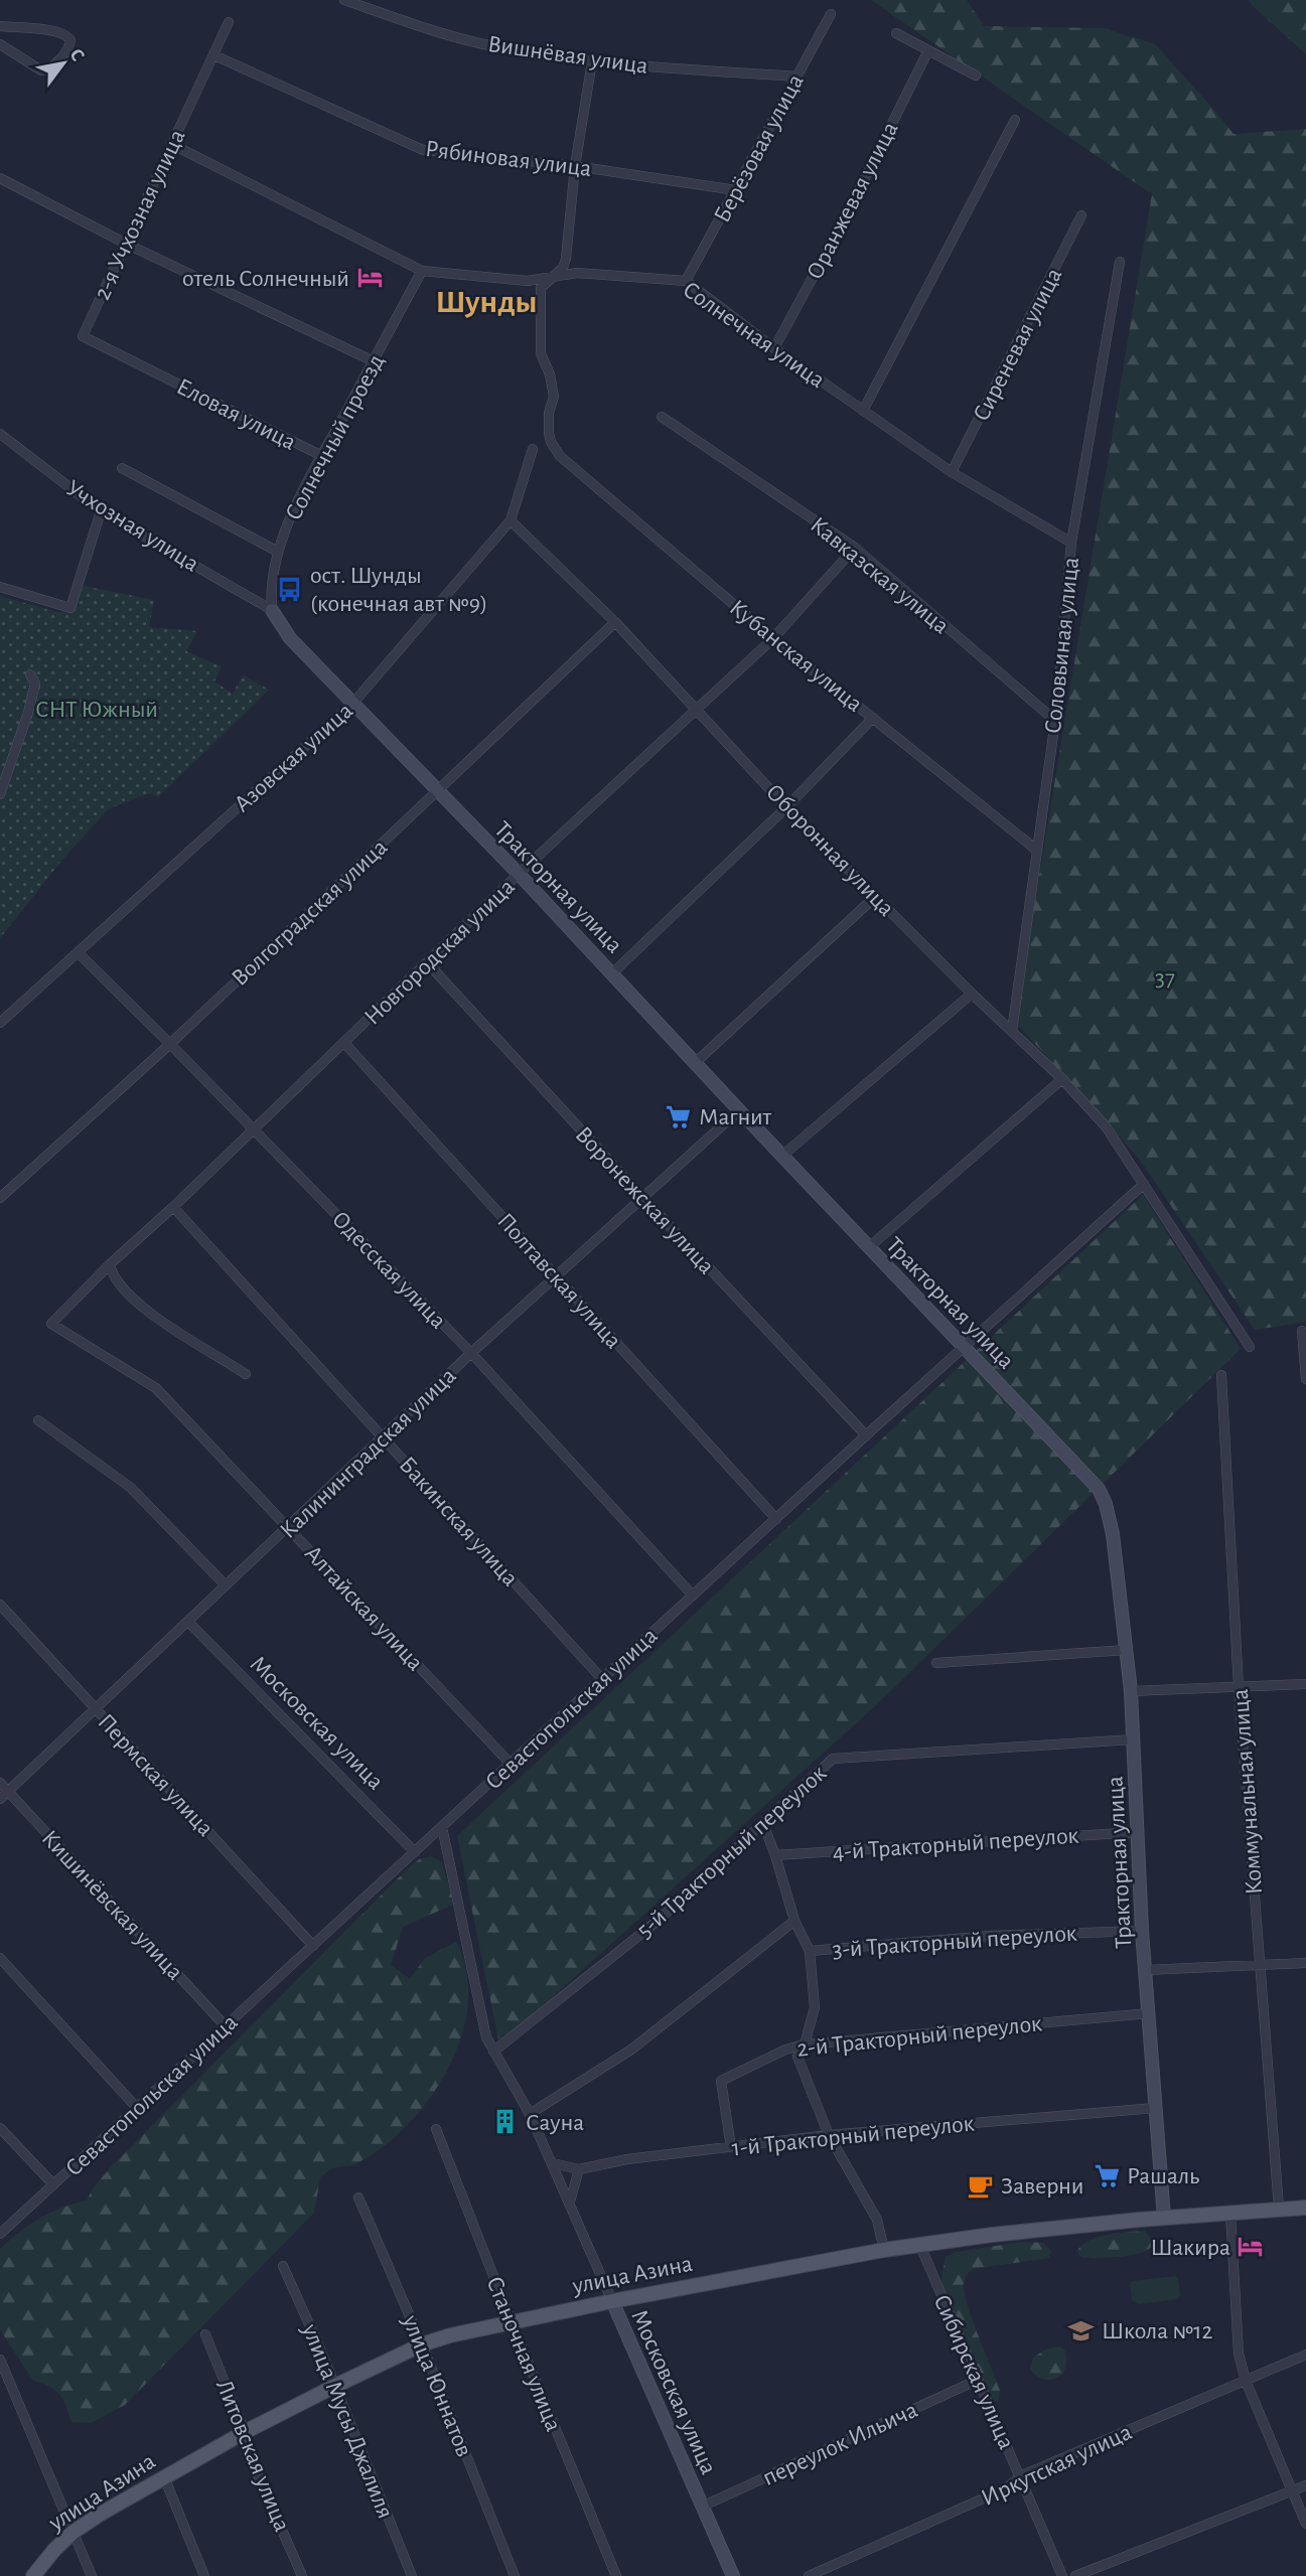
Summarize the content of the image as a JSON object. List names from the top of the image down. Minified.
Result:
{"streets":{"main road":["улица Азина"],"street":["Вишнёвая улица","Берёзовая улица","Рябиновая улица","Оранжевая улица","2-я Учхозная улица","Солнечная улица","Сиреневая улица","Еловая улица","Солнечный проезд","Учхозная улица","Кавказская улица","Соловьиная улица","Кубанская улица","Азовская улица","Оборонная улица","Тракторная улица","Волгоградская улица","Новгородская улица","Воронежская улица","Одесская улица","Полтавская улица","Калининградская улица","Бакинская улица","Алтайская улица","Севастопольская улица","Московская улица","Пермская улица","Коммунальная улица","4-й Тракторный переулок","5-й Тракторный переулок","Кишинёвская улица","3-й Тракторный переулок","2-й Тракторный переулок","1-й Тракторный переулок","Станочная улица","Сибирская улица","улица Юннатов","улица Мусы Джалиля","переулок Ильича","Литовская улица","Иркутская улица"]},"crossings":[["Вишнёвая улица","Берёзовая улица"],["Берёзовая улица","Рябиновая улица"],["Берёзовая улица","Солнечная улица"],["Рябиновая улица","2-я Учхозная улица"],["Оранжевая улица","Солнечная улица"],["2-я Учхозная улица","Солнечная улица"],["2-я Учхозная улица","Еловая улица"],["Солнечная улица","Сиреневая улица"],["Солнечная улица","Солнечный проезд"],["Солнечная улица","Соловьиная улица"],["Солнечная улица","Кубанская улица"],["Еловая улица","Солнечный проезд"],["Солнечный проезд","Учхозная улица"],["Солнечный проезд","Тракторная улица"],["Учхозная улица","Тракторная улица"],["Кавказская улица","Соловьиная улица"],["Кавказская улица","Новгородская улица"],["Соловьиная улица","Кубанская улица"],["Соловьиная улица","Оборонная улица"],["Кубанская улица","Новгородская улица"],["Азовская улица","Оборонная улица"],["Азовская улица","Тракторная улица"],["Азовская улица","Одесская улица"],["Оборонная улица","Волгоградская улица"],["Оборонная улица","Новгородская улица"],["Оборонная улица","Севастопольская улица"],["Тракторная улица","Волгоградская улица"],["Тракторная улица","Новгородская улица"],["Тракторная улица","Калининградская улица"],["Тракторная улица","Севастопольская улица"],["Тракторная улица","4-й Тракторный переулок"],["Тракторная улица","5-й Тракторный переулок"],["Тракторная улица","3-й Тракторный переулок"],["Тракторная улица","2-й Тракторный переулок"],["Тракторная улица","1-й Тракторный переулок"],["Тракторная улица","улица Азина"],["Волгоградская улица","Одесская улица"],["Новгородская улица","Воронежская улица"],["Новгородская улица","Одесская улица"],["Новгородская улица","Полтавская улица"],["Новгородская улица","Бакинская улица"],["Новгородская улица","Алтайская улица"],["Воронежская улица","Калининградская улица"],["Воронежская улица","Севастопольская улица"],["Одесская улица","Калининградская улица"],["Одесская улица","Севастопольская улица"],["Полтавская улица","Калининградская улица"],["Полтавская улица","Севастопольская улица"],["Калининградская улица","Бакинская улица"],["Калининградская улица","Алтайская улица"],["Калининградская улица","Московская улица"],["Калининградская улица","Пермская улица"],["Калининградская улица","Кишинёвская улица"],["Бакинская улица","Севастопольская улица"],["Алтайская улица","Севастопольская улица"],["Севастопольская улица","Московская улица"],["Севастопольская улица","Пермская улица"],["Севастопольская улица","Кишинёвская улица"],["Московская улица","5-й Тракторный переулок"],["Московская улица","1-й Тракторный переулок"],["Московская улица","улица Азина"],["Московская улица","переулок Ильича"],["Коммунальная улица","улица Азина"],["2-й Тракторный переулок","1-й Тракторный переулок"],["улица Азина","Станочная улица"],["улица Азина","Сибирская улица"],["улица Азина","улица Юннатов"],["улица Азина","улица Мусы Джалиля"],["улица Азина","Литовская улица"],["Сибирская улица","переулок Ильича"],["Сибирская улица","Иркутская улица"]],"districts":["Шунды"],"parks":["СНТ Южный","37"],"places":{"hotel":["отель Солнечный","Шакира"],"bus stop":["ост. Шунды (конечная авт №9)"],"supermarket":["Магнит","Рашаль"],"building":["Сауна"],"cafe":["Заверни"],"school or university":["Школа №12"]},"north":"top right"}
